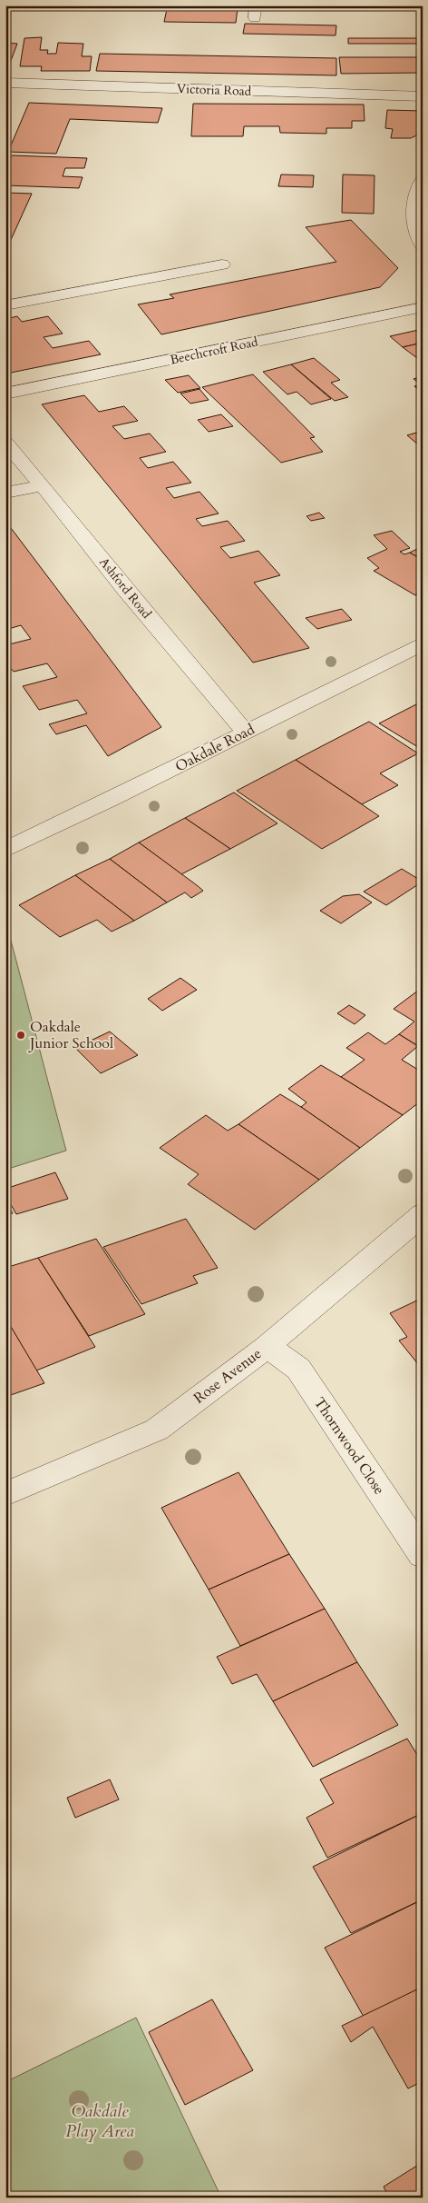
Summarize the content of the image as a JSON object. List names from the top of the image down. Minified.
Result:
{"streets":{"street":["Victoria Road","Beechcroft Road","Ashford Road","Oakdale Road","Rose Avenue","Thornwood Close"]},"crossings":[["Ashford Road","Oakdale Road"],["Rose Avenue","Thornwood Close"]],"parks":["Oakdale Play Area"],"places":["Oakdale Junior School"]}
